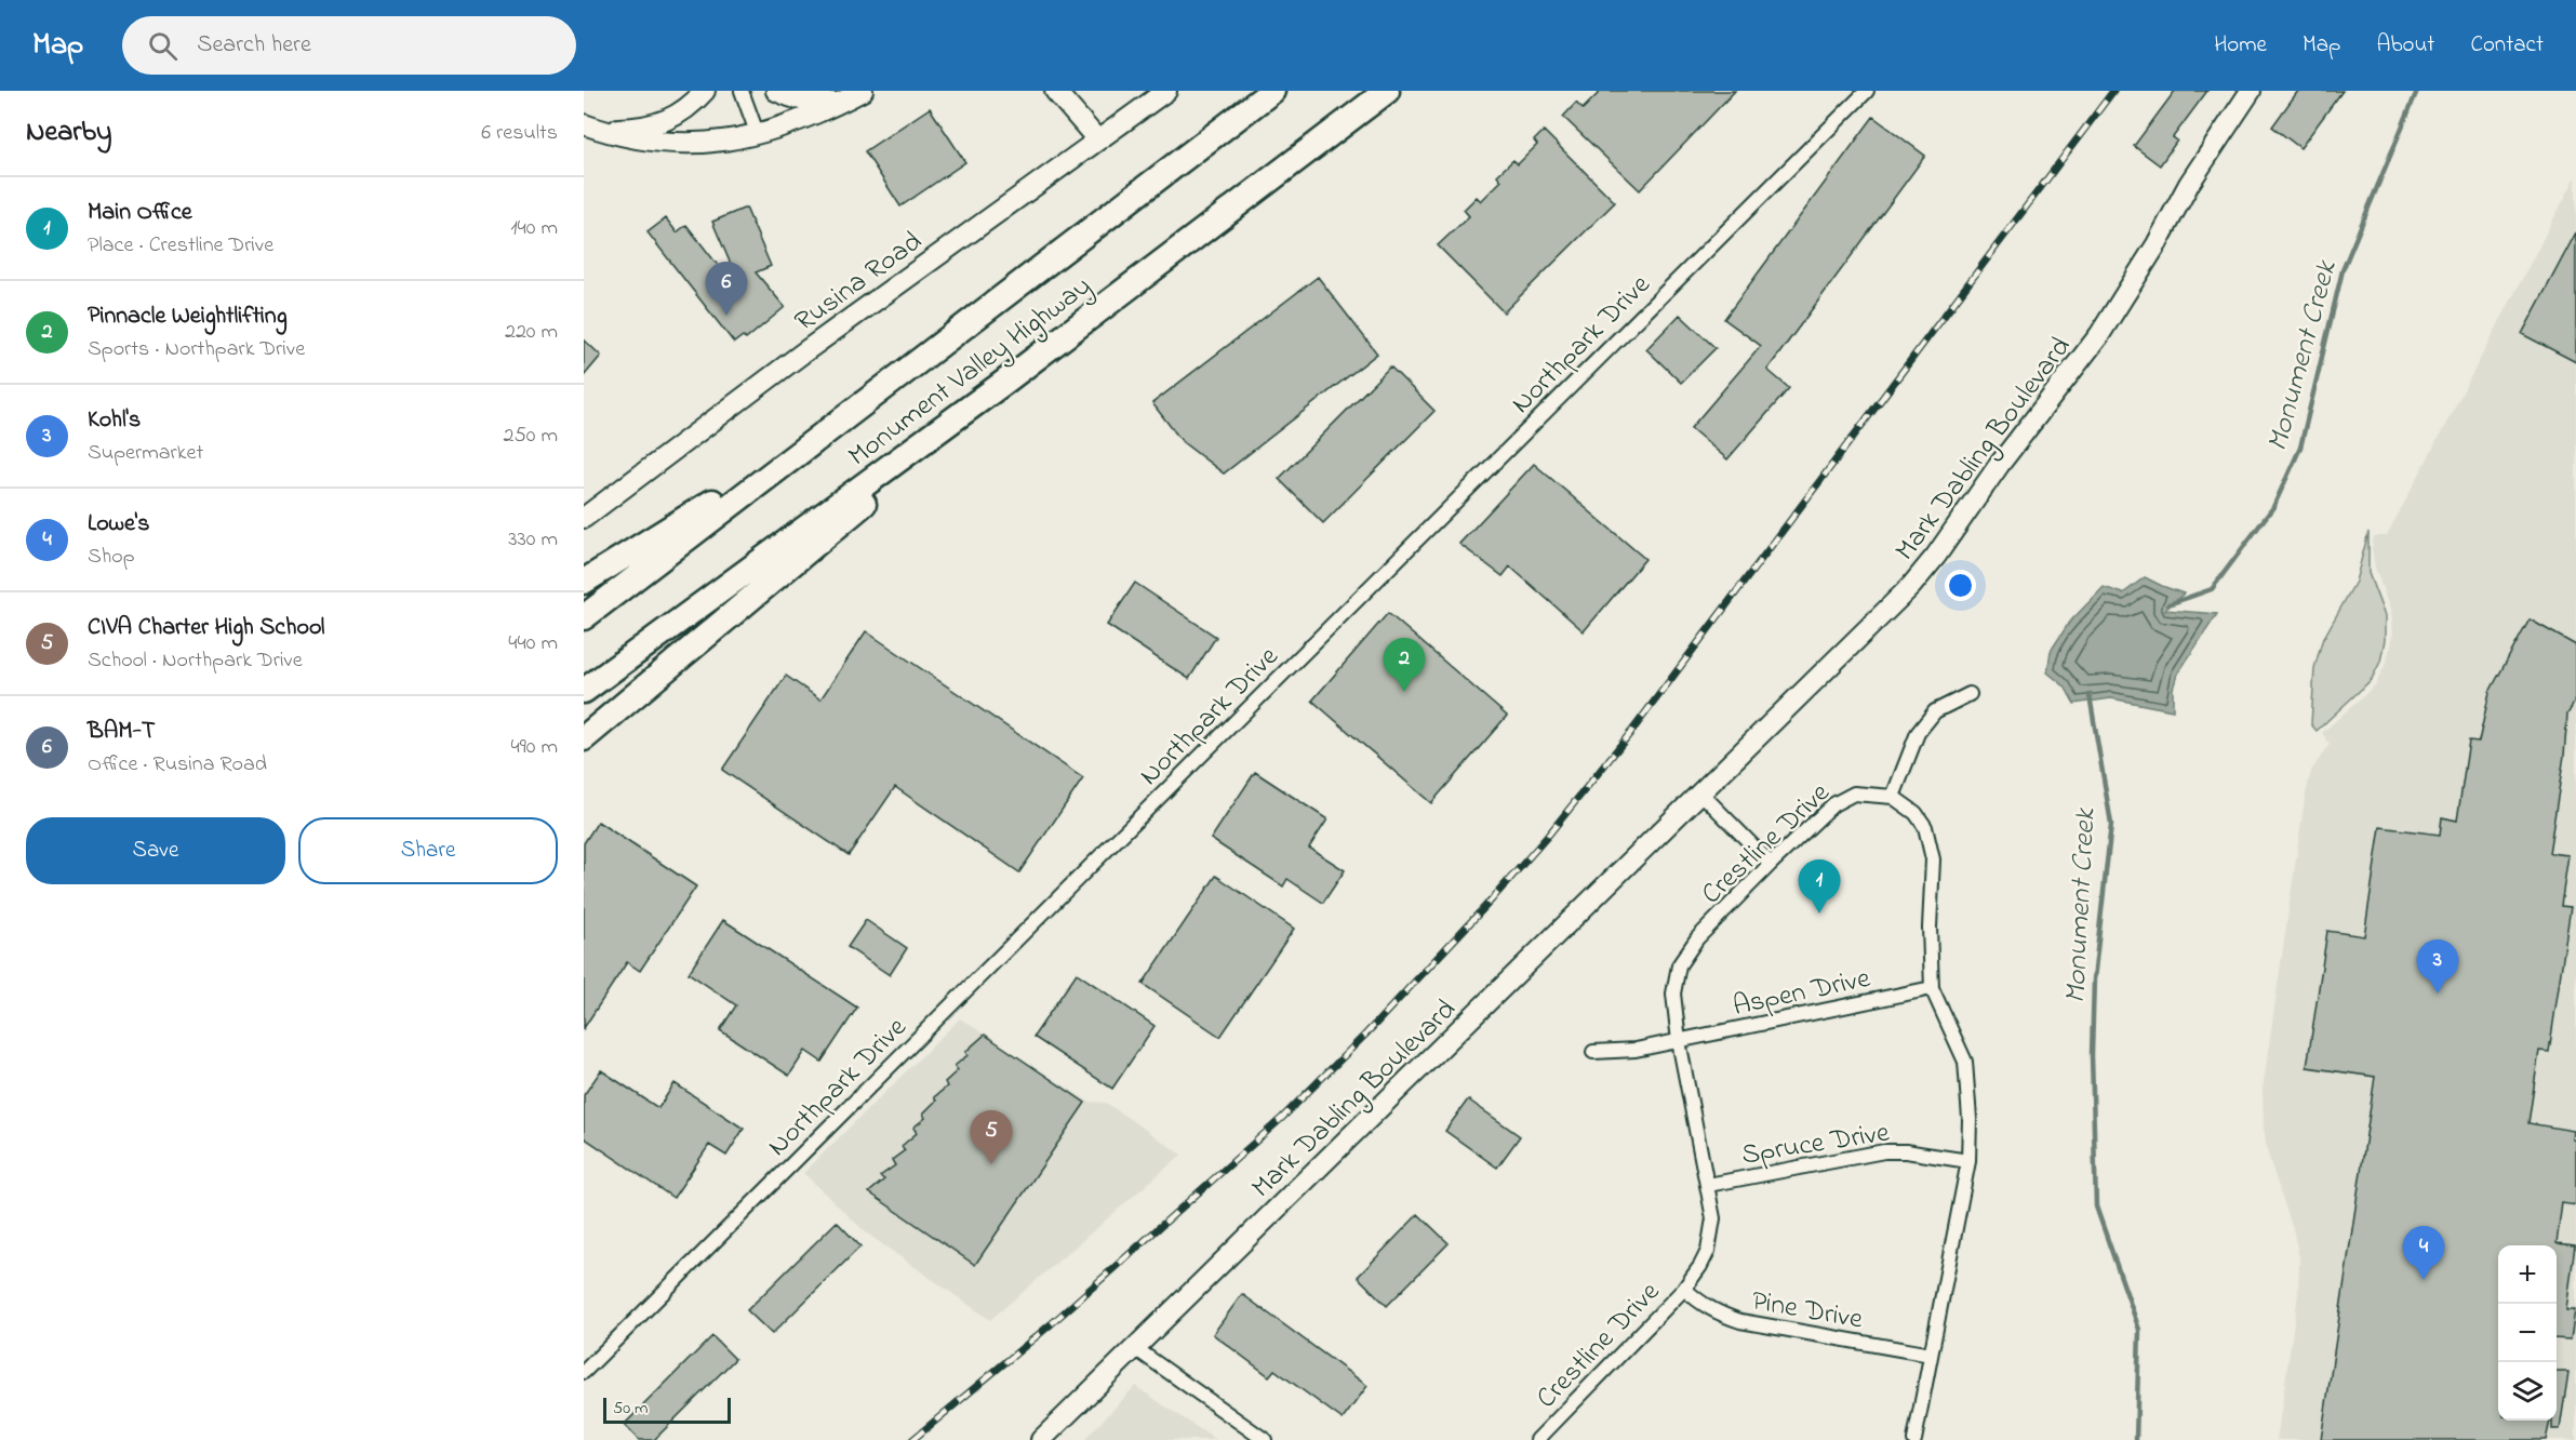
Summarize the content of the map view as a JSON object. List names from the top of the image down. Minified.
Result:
{"streets":{"highway":["Monument Valley Highway"],"street":["Rusina Road","Northpark Drive","Mark Dabling Boulevard","Crestline Drive","Aspen Drive","Spruce Drive","Pine Drive"]},"crossings":[["Crestline Drive","Aspen Drive"],["Crestline Drive","Spruce Drive"],["Crestline Drive","Pine Drive"]],"water":["Monument Creek"],"scale_bar":"50 m","page":{"header":"Map","search":"Search here","nav":["Home","Map","About","Contact"],"heading":["Nearby","6 results"],"list":[{"mark":"1","name":"Main Office","note":"Place · Crestline Drive","value":"140 m"},{"mark":"2","name":"Pinnacle Weightlifting","note":"Sports · Northpark Drive","value":"220 m"},{"mark":"3","name":"Kohl's","note":"Supermarket","value":"250 m"},{"mark":"4","name":"Lowe's","note":"Shop","value":"330 m"},{"mark":"5","name":"CIVA Charter High School","note":"School · Northpark Drive","value":"440 m"},{"mark":"6","name":"BAM-T","note":"Office · Rusina Road","value":"490 m"}],"pins":["6","2","1","3","5","4"],"buttons":["Save","Share"],"map_buttons":["+","−"],"scale":"50 m"}}
